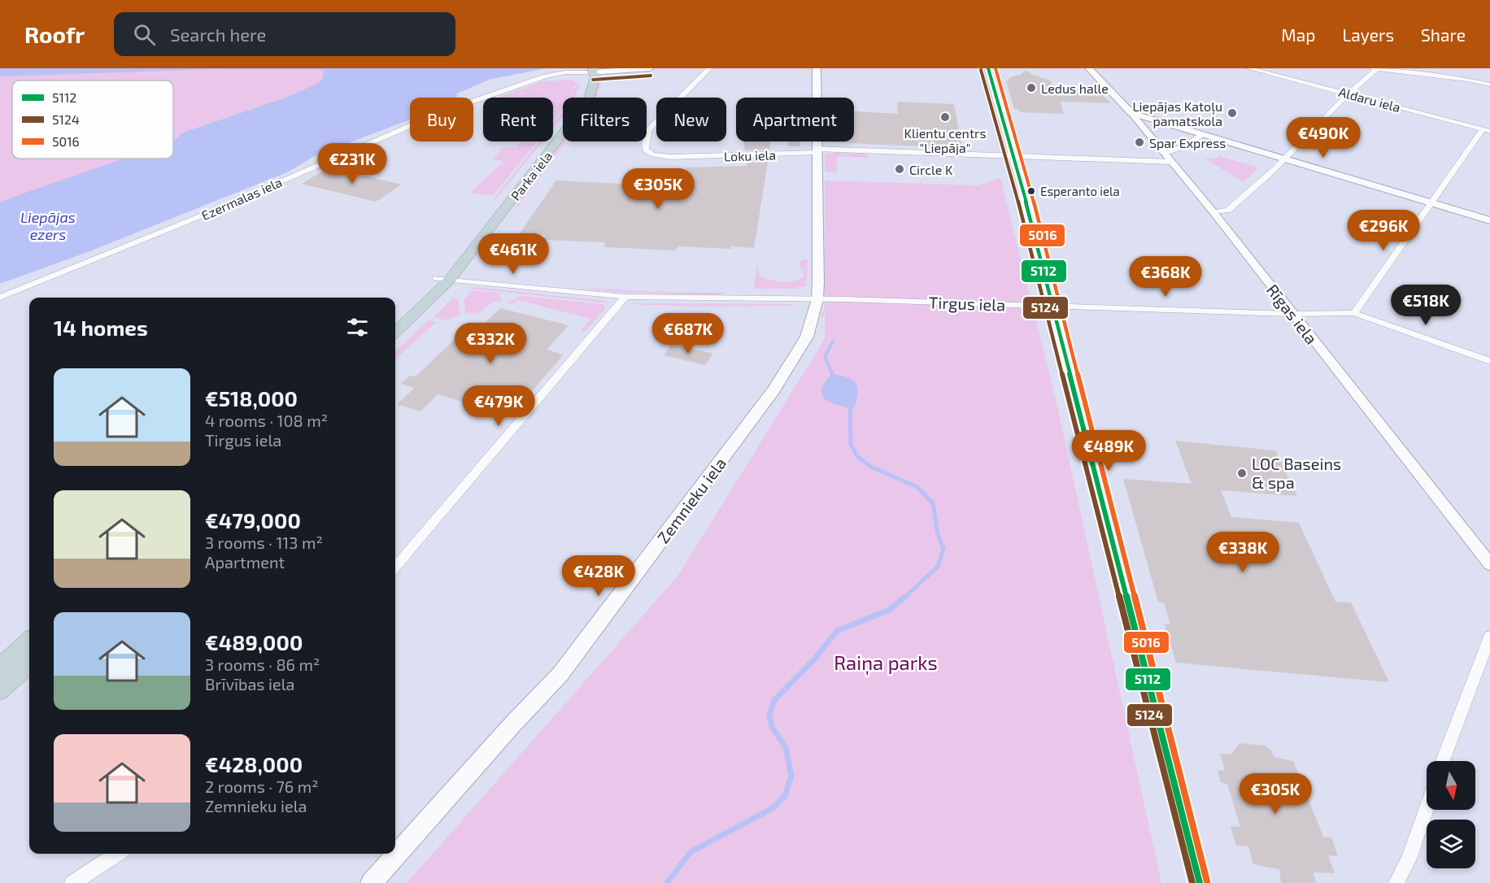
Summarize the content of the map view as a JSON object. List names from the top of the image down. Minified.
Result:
{"streets":{"highway":["Parka iela"],"main road":["Rīgas iela","Zemnieku iela"],"street":["Aldaru iela","Loku iela","Ezermalas iela","Tirgus iela"]},"crossings":[["Loku iela","Zemnieku iela"],["Parka iela","Ezermalas iela"],["Parka iela","Tirgus iela"],["Tirgus iela","Rīgas iela"],["Tirgus iela","Zemnieku iela"]],"water":["Liepājas ezers"],"parks":["Raiņa parks"],"places":["Ledus halle","Liepājas Katoļu pamatskola","Klientu centrs \"Liepāja\"","Spar Express","Circle K","Esperanto iela","LOC Baseins & spa"],"lines":["transit line 5112","transit line 5016","transit line 5124"],"legend":["5112","5124","5016"],"north":"bottom","page":{"header":"Roofr","search":"Search here","nav":["Map","Layers","Share"],"chip":["Buy","Rent","Filters","New","Apartment"],"price":["€490K","€231K","€305K","€296K","€461K","€368K","€518K","€687K","€332K","€479K","€489K","€338K","€428K","€305K"],"heading":"14 homes","list":[{"name":"€518,000","note":"4 rooms · 108 m² · Tirgus iela"},{"name":"€479,000","note":"3 rooms · 113 m² · Apartment"},{"name":"€489,000","note":"3 rooms · 86 m² · Brīvības iela"},{"name":"€428,000","note":"2 rooms · 76 m² · Zemnieku iela"}]}}
